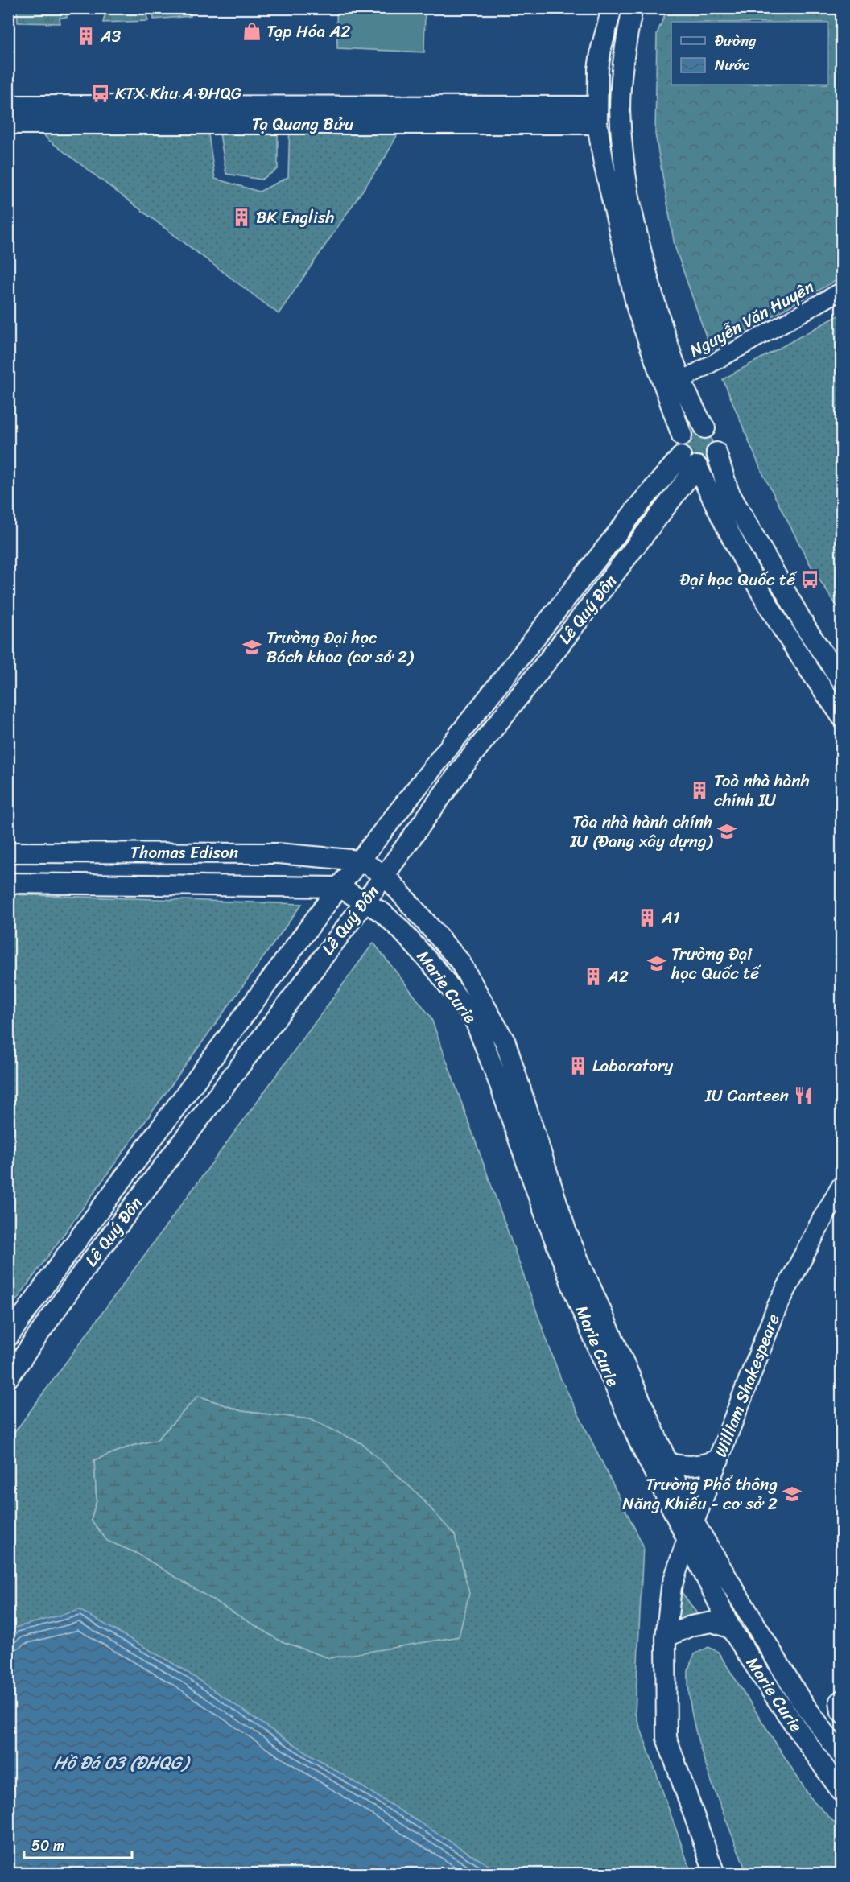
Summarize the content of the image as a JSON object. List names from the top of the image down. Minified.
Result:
{"streets":{"street":["Tạ Quang Bửu","Nguyễn Văn Huyên","Lê Quý Đôn","Thomas Edison","Marie Curie","William Shakespeare"]},"crossings":[["Lê Quý Đôn","Thomas Edison"],["Lê Quý Đôn","Marie Curie"],["Thomas Edison","Marie Curie"],["Marie Curie","William Shakespeare"]],"water":["Hồ Đá 03 (ĐHQG)"],"places":{"shop":["Tạp Hóa A2"],"building":["A3","BK English","Toà nhà hành chính IU","A1","A2","Laboratory"],"bus stop":["KTX Khu A ĐHQG","Đại học Quốc tế"],"school or university":["Trường Đại học Bách khoa (cơ sở 2)","Tòa nhà hành chính IU (Đang xây dựng)","Trường Đại học Quốc tế","Trường Phổ thông Năng Khiếu - cơ sở 2"],"restaurant":["IU Canteen"]},"legend":["Đường","Nước"],"scale_bar":"50 m"}
